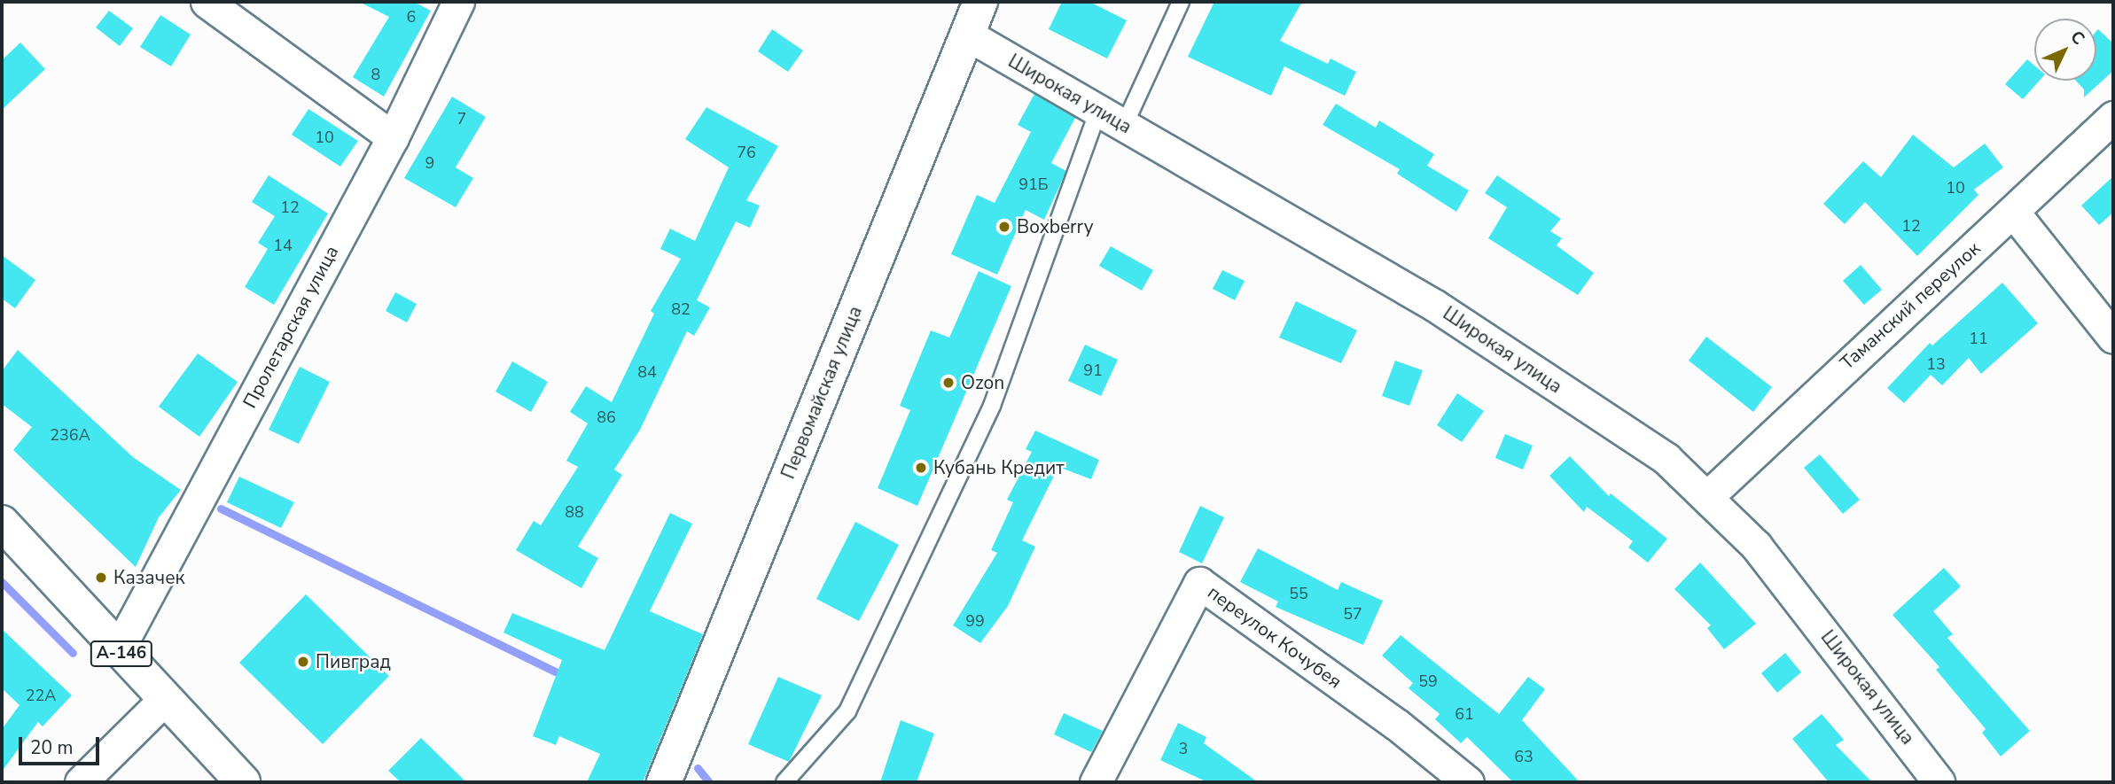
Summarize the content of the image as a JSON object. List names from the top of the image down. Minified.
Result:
{"streets":{"main road":["Первомайская улица","А-146"],"street":["Широкая улица","Таманский переулок","Пролетарская улица","переулок Кочубея"]},"crossings":[["Широкая улица","Таманский переулок"],["Широкая улица","Первомайская улица"],["Пролетарская улица","А-146"]],"places":["Boxberry","Ozon","Кубань Кредит","Казачек","Пивград"],"house_numbers":["6","8","7","10","76","9","91Б","10","12","12","14","82","11","13","91","84","86","236А","88","55","57","99","59","22А","61","3","63"],"scale_bar":"20 m","north":"top right"}
